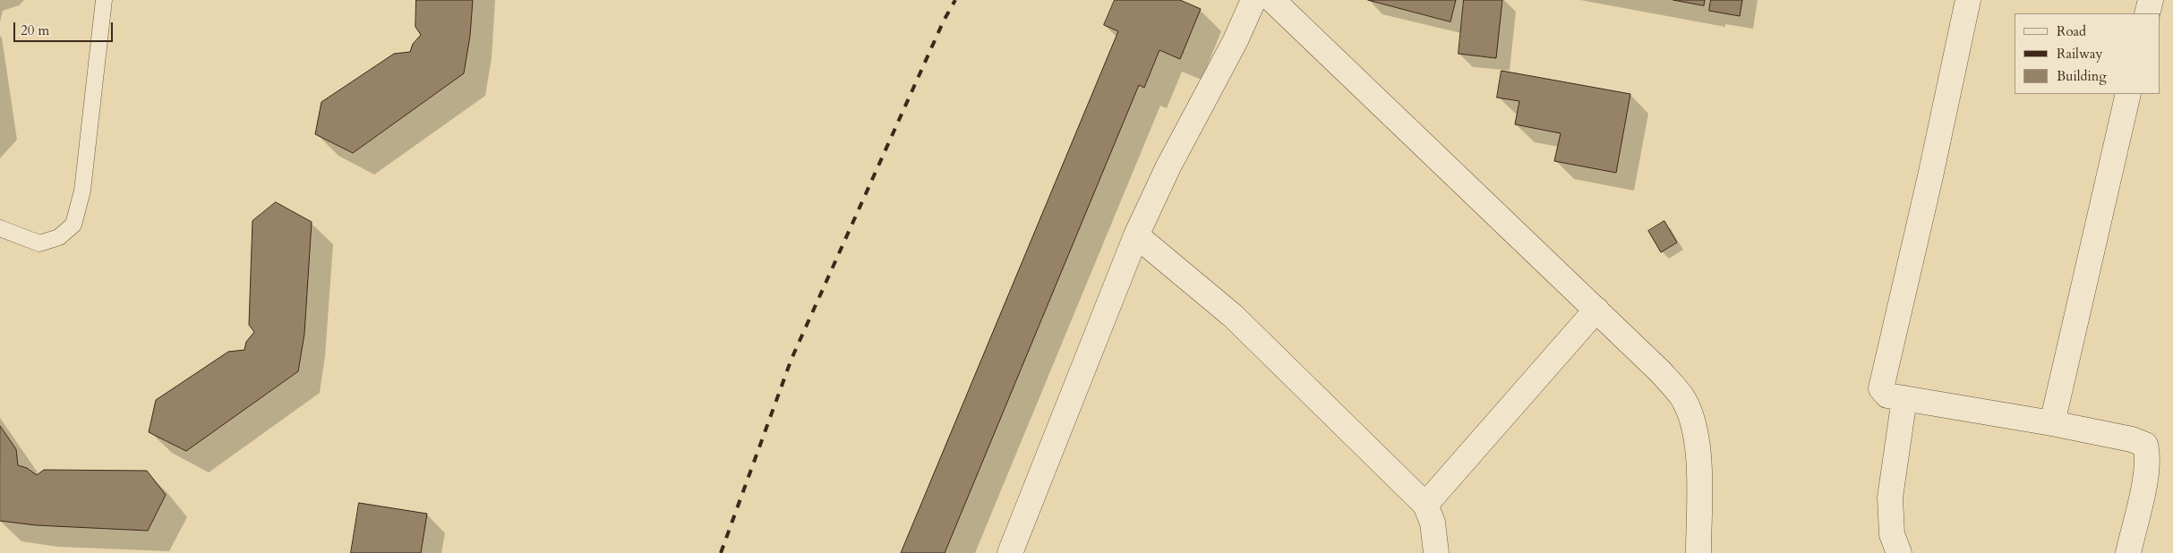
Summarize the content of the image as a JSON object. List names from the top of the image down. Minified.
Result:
{"legend":["Road","Railway","Building"],"scale_bar":"20 m"}
